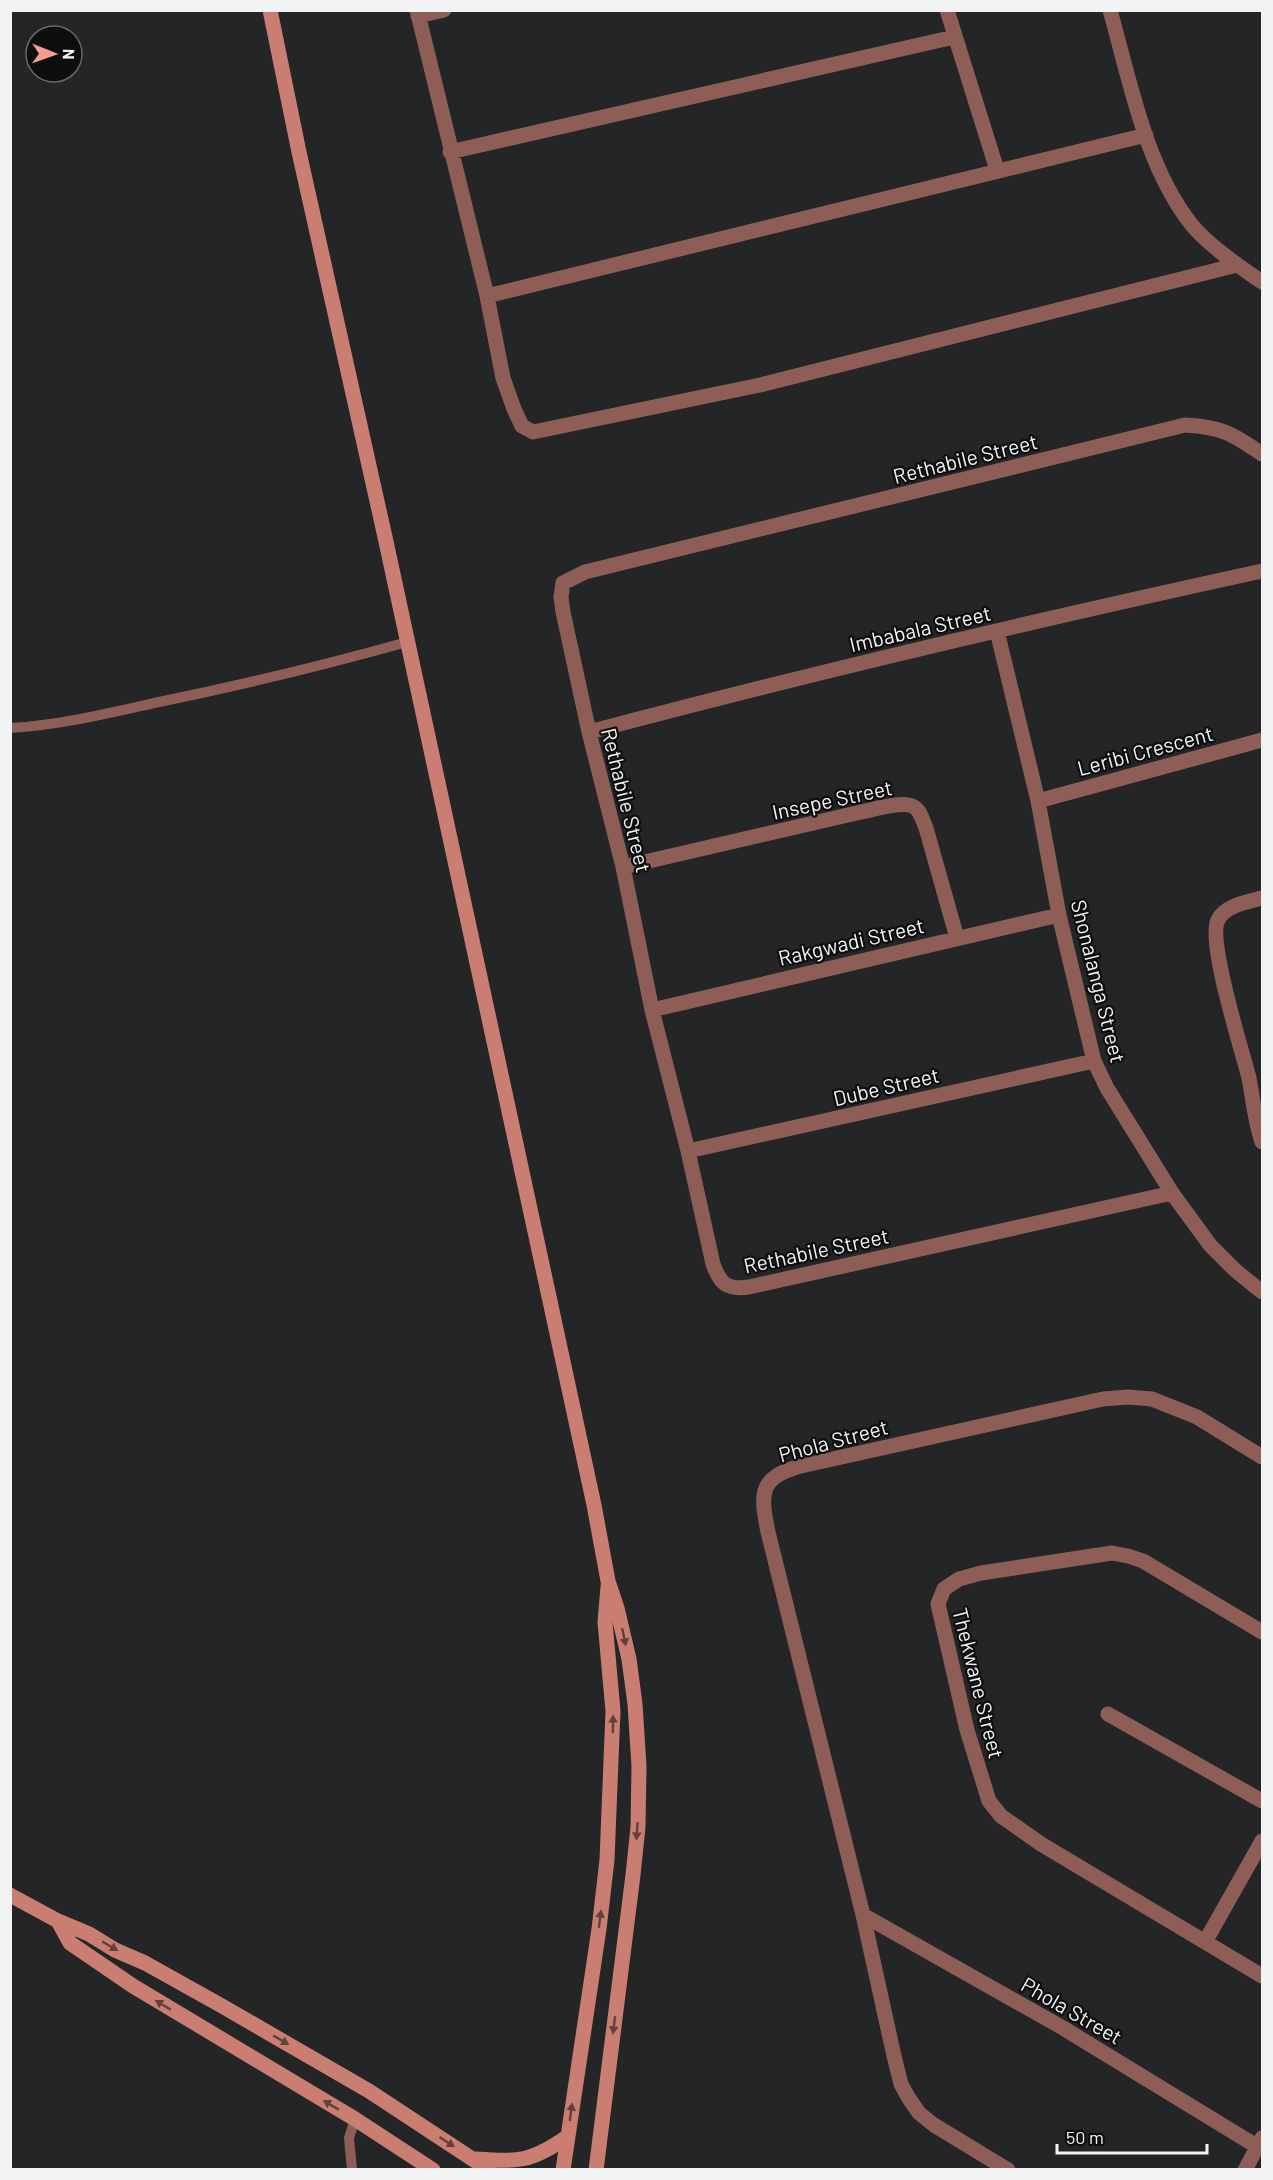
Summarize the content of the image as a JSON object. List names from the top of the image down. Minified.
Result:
{"streets":{"street":["Rethabile Street","Imbabala Street","Leribi Crescent","Insepe Street","Rakgwadi Street","Shonalanga Street","Dube Street","Phola Street","Thekwane Street"]},"crossings":[["Rethabile Street","Imbabala Street"],["Rethabile Street","Insepe Street"],["Rethabile Street","Rakgwadi Street"],["Rethabile Street","Shonalanga Street"],["Rethabile Street","Dube Street"],["Imbabala Street","Shonalanga Street"],["Leribi Crescent","Shonalanga Street"],["Insepe Street","Rakgwadi Street"],["Rakgwadi Street","Shonalanga Street"],["Shonalanga Street","Dube Street"]],"scale_bar":"50 m","north":"right"}
